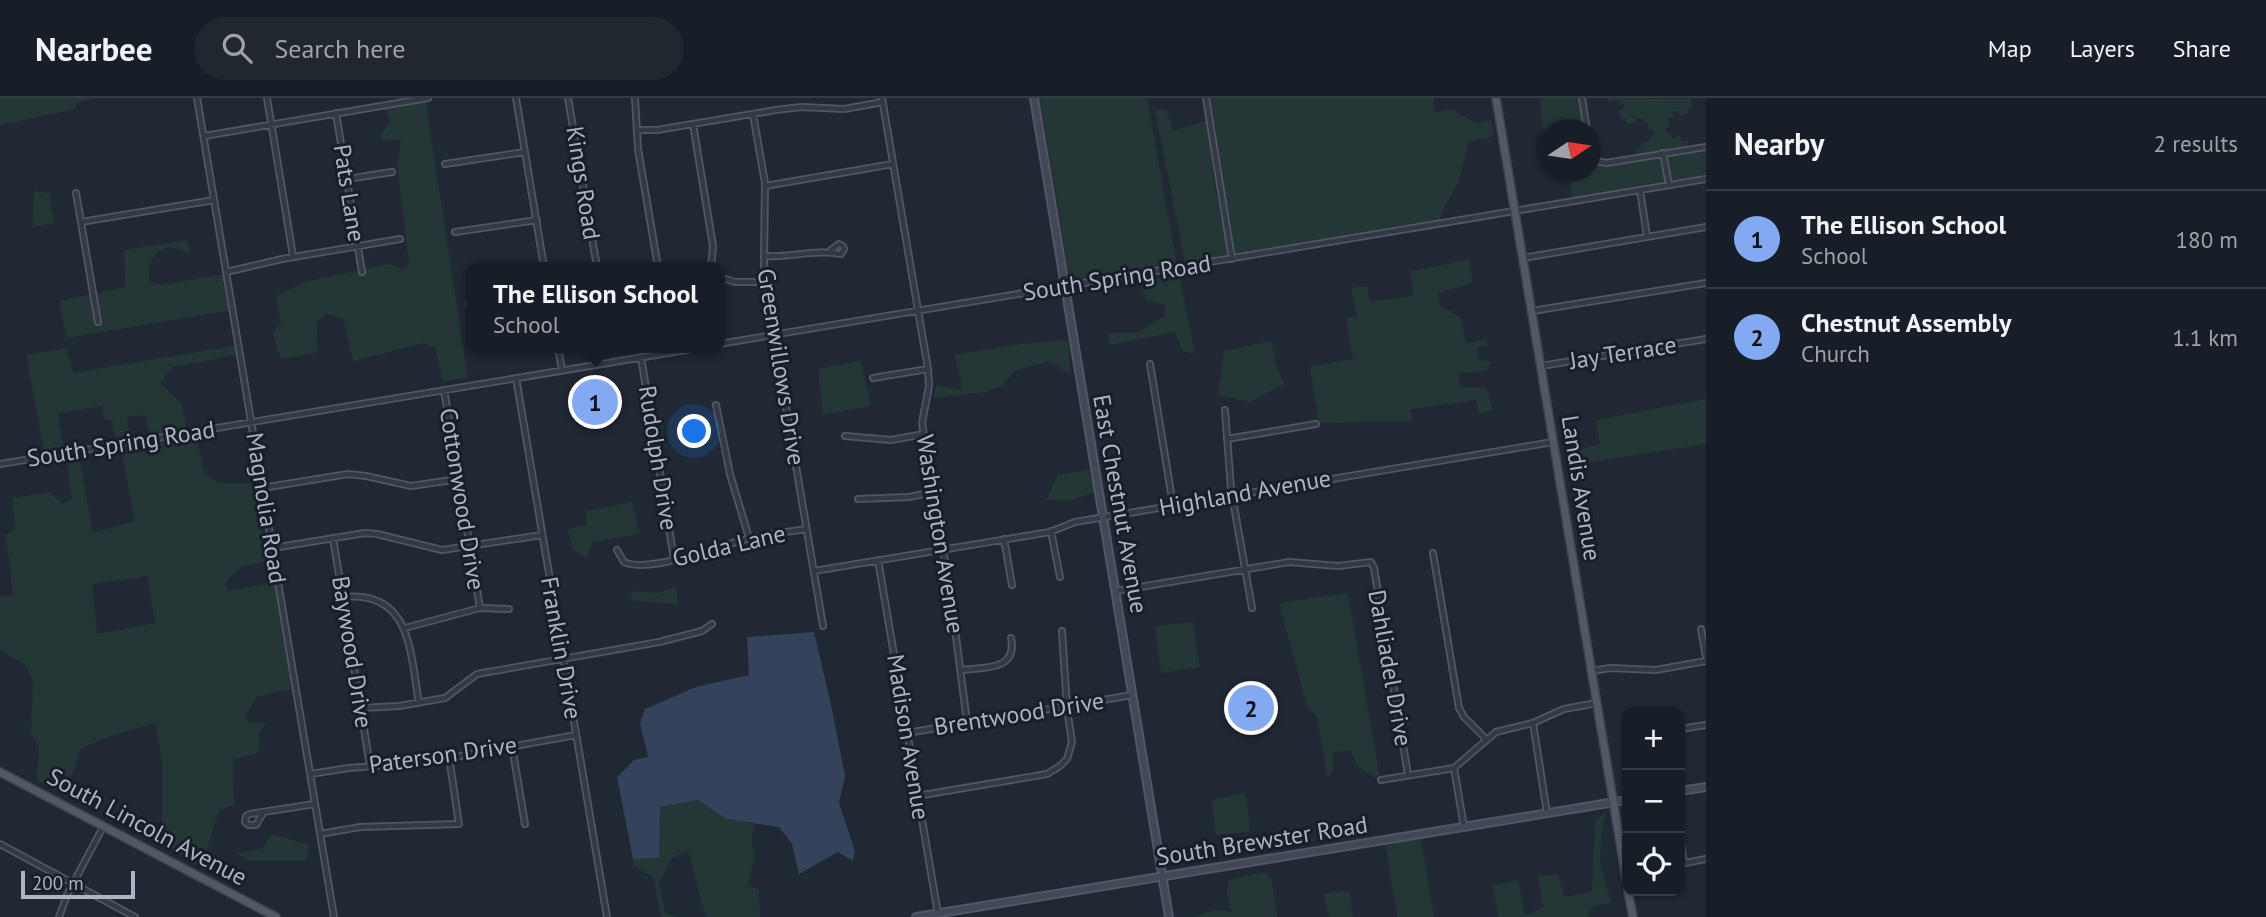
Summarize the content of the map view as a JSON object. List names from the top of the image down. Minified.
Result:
{"streets":{"main road":["Landis Avenue","South Lincoln Avenue"],"street":["Kings Road","Pats Lane","South Spring Road","Jay Terrace","Greenwillows Drive","Rudolph Drive","Highland Avenue","Cottonwood Drive","East Chestnut Avenue","Magnolia Road","Washington Avenue","Golda Lane","Franklin Drive","Baywood Drive","Dahliadel Drive","Brentwood Drive","Madison Avenue","Paterson Drive","South Brewster Road"]},"crossings":[["South Spring Road","Greenwillows Drive"],["South Spring Road","Rudolph Drive"],["South Spring Road","Landis Avenue"],["South Spring Road","Cottonwood Drive"],["South Spring Road","East Chestnut Avenue"],["South Spring Road","Magnolia Road"],["South Spring Road","Washington Avenue"],["South Spring Road","Franklin Drive"],["Jay Terrace","Landis Avenue"],["Greenwillows Drive","Highland Avenue"],["Greenwillows Drive","Golda Lane"],["Rudolph Drive","Golda Lane"],["Landis Avenue","Highland Avenue"],["Landis Avenue","South Brewster Road"],["Highland Avenue","East Chestnut Avenue"],["Highland Avenue","Washington Avenue"],["Highland Avenue","Madison Avenue"],["East Chestnut Avenue","Brentwood Drive"],["East Chestnut Avenue","South Brewster Road"],["Magnolia Road","Paterson Drive"],["Washington Avenue","Brentwood Drive"],["Franklin Drive","Paterson Drive"],["Baywood Drive","Paterson Drive"],["Brentwood Drive","Madison Avenue"],["Madison Avenue","South Brewster Road"]],"scale_bar":"200 m","north":"right","page":{"header":"Nearbee","search":"Search here","nav":["Map","Layers","Share"],"heading":["Nearby","2 results"],"list":[{"mark":"1","name":"The Ellison School","note":"School","value":"180 m"},{"mark":"2","name":"Chestnut Assembly","note":"Church","value":"1.1 km"}],"popup":["The Ellison School","School"],"pins":["1","2"],"map_buttons":["+","−"],"scale":"200 m"}}
